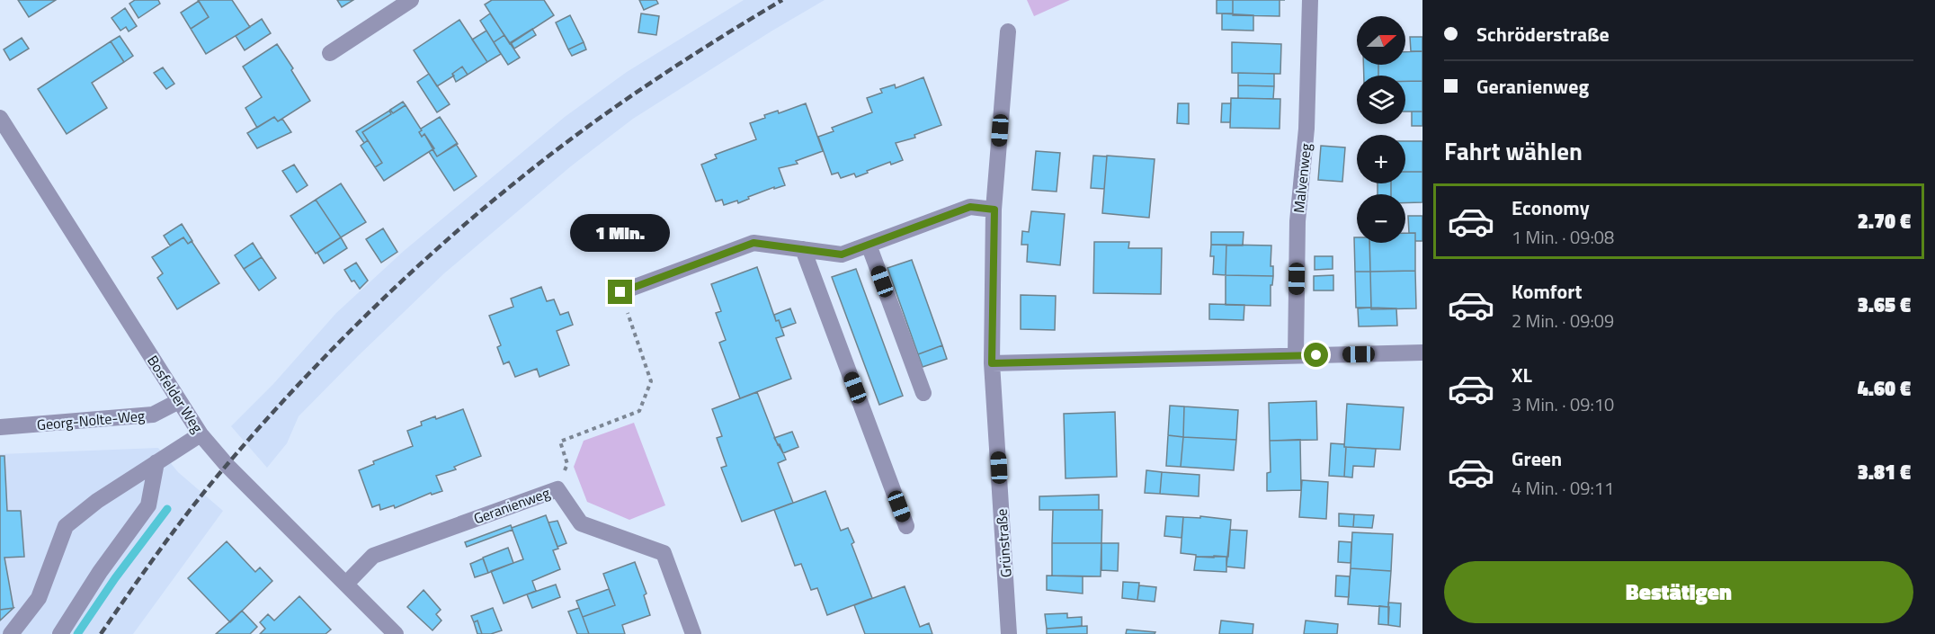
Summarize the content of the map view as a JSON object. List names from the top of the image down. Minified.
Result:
{"streets":{"street":["Malvenweg","Bosfelder Weg","Georg-Nolte-Weg","Geranienweg","Grünstraße"]},"crossings":[["Bosfelder Weg","Georg-Nolte-Weg"],["Bosfelder Weg","Geranienweg"]],"north":"right","page":{"banner":["Schröderstraße","Geranienweg"],"map_buttons":["+","−"],"heading":"Fahrt wählen","list":[{"name":"Economy","note":"1 Min. · 09:08","value":"2.70 €"},{"name":"Komfort","note":"2 Min. · 09:09","value":"3.65 €"},{"name":"XL","note":"3 Min. · 09:10","value":"4.60 €"},{"name":"Green","note":"4 Min. · 09:11","value":"3.81 €"}],"bubble":"1 Min.","buttons":"Bestätigen"}}
